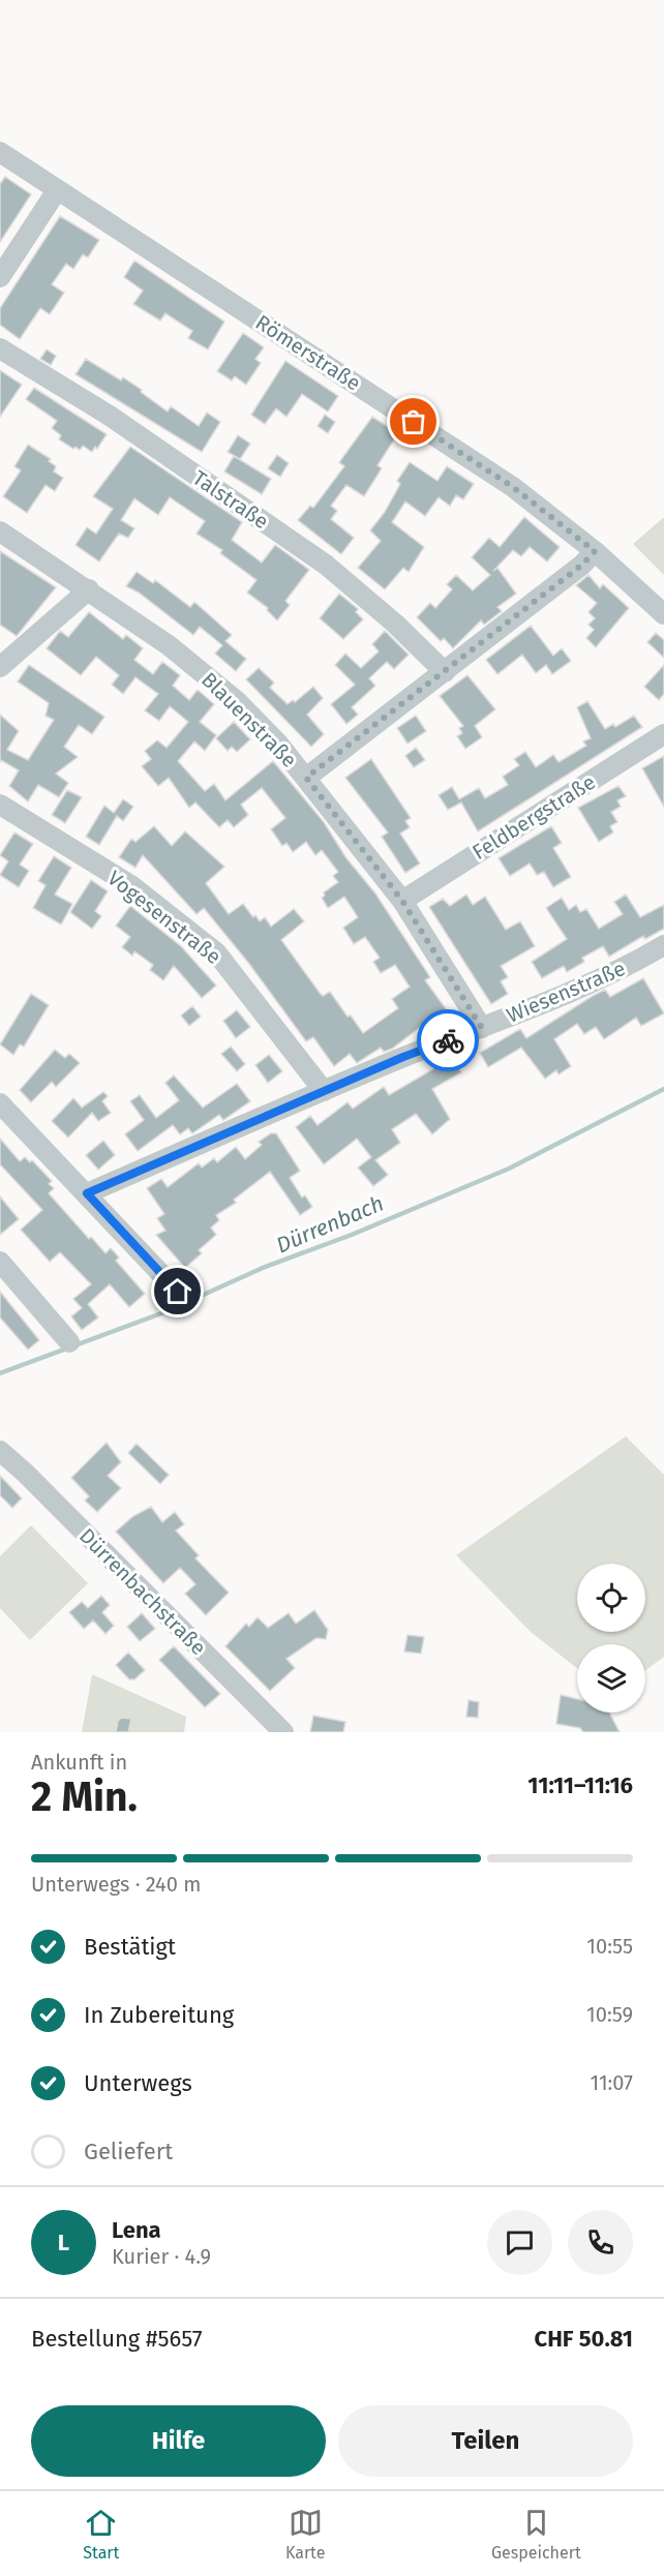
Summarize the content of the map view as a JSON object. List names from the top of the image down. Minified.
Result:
{"streets":{"street":["Römerstraße","Talstraße","Blauenstraße","Feldbergstraße","Vogesenstraße","Wiesenstraße","Dürrenbachstraße"]},"crossings":[["Blauenstraße","Feldbergstraße"],["Blauenstraße","Wiesenstraße"],["Vogesenstraße","Wiesenstraße"]],"water":["Dürrenbach"],"page":{"heading":["2 Min.","Ankunft in","11:11–11:16"],"panel":["Lena","Kurier · 4.9","Bestellung #5657","CHF 50.81"],"bar":"Unterwegs · 240 m","list":[["Bestätigt","10:55"],["In Zubereitung","10:59"],["Unterwegs","11:07"],"Geliefert"],"round":"L","buttons":["Hilfe","Teilen"],"tabs":["Start","Karte","Gespeichert"]}}
